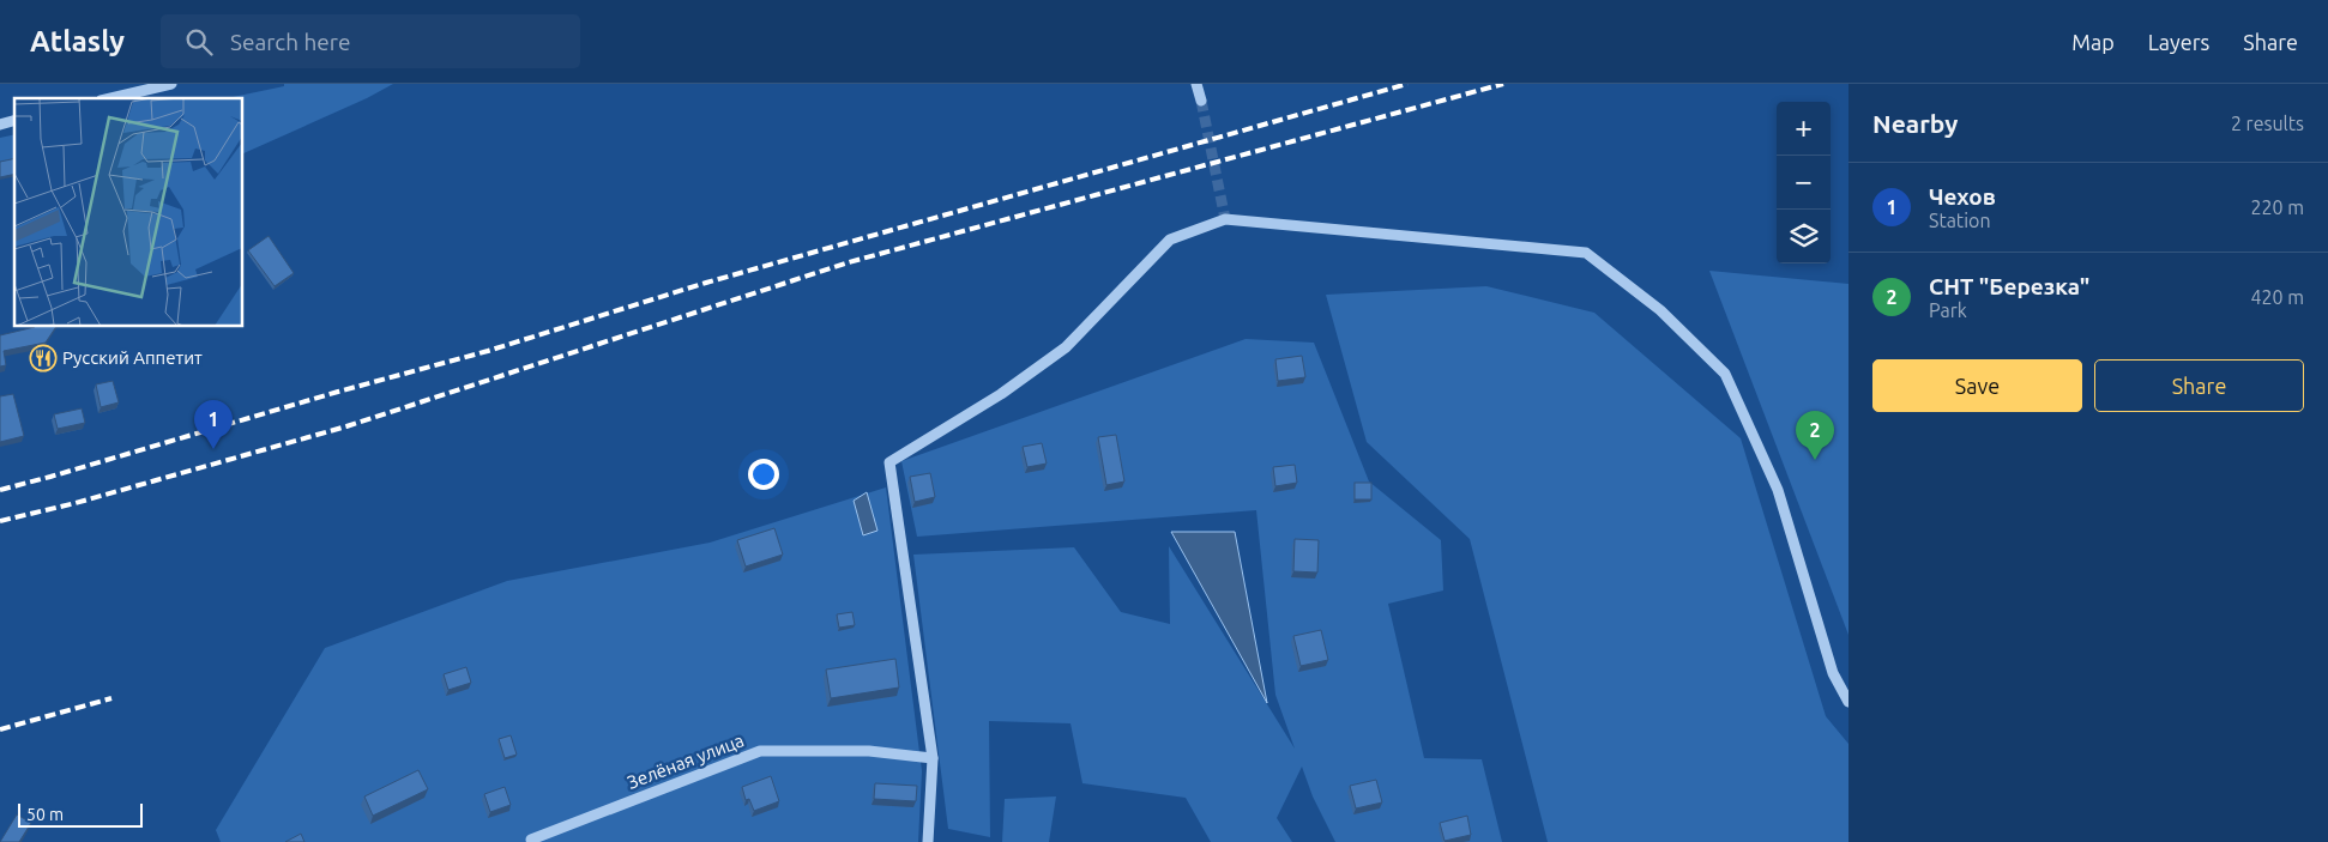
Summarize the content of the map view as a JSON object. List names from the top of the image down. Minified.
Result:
{"streets":{"street":["Зелёная улица"]},"places":{"restaurant":["Русский Аппетит"]},"scale_bar":"50 m","page":{"header":"Atlasly","search":"Search here","nav":["Map","Layers","Share"],"heading":["Nearby","2 results"],"map_buttons":["+","−"],"list":[{"mark":"1","name":"Чехов","note":"Station","value":"220 m"},{"mark":"2","name":"СНТ \"Березка\"","note":"Park","value":"420 m"}],"buttons":["Save","Share"],"pins":["1","2"],"scale":"50 m"}}
